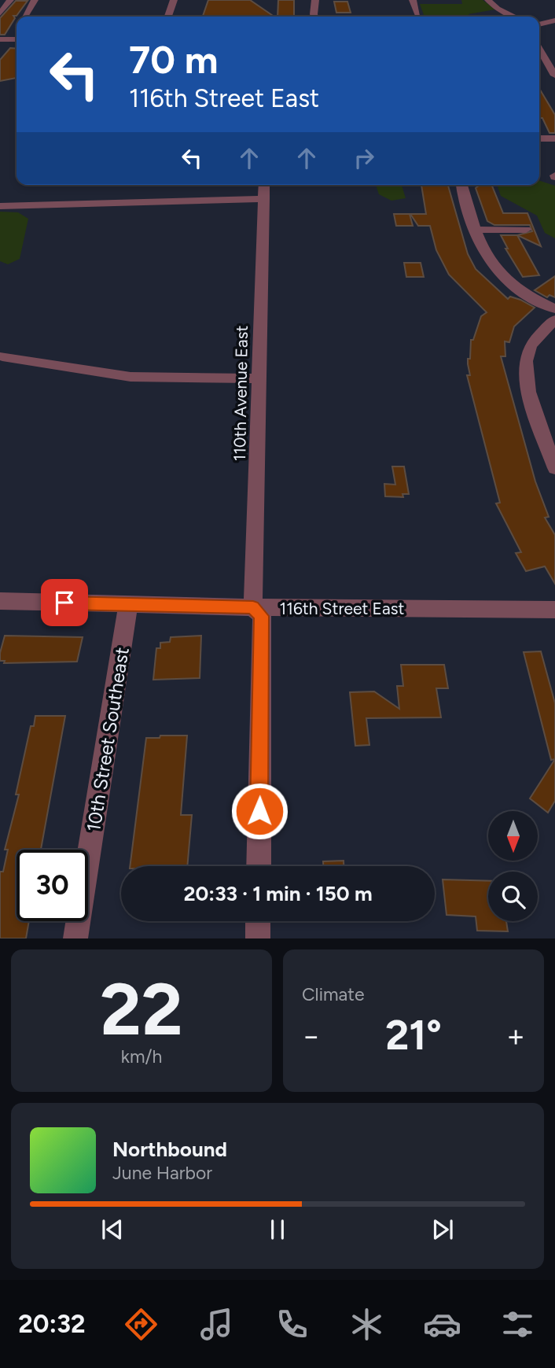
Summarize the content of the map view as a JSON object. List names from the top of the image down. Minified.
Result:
{"streets":{"street":["110th Avenue East","116th Street East","10th Street Southeast"]},"crossings":[["110th Avenue East","116th Street East"],["116th Street East","10th Street Southeast"]],"north":"bottom","page":{"turn":["70 m","116th Street East"],"limit":"30","trip":"20:33 · 1 min · 150 m","tile":[["22","km/h"],"Climate"],"heat":["−","21°","+"],"song":["Northbound","June Harbor"],"tabs":"20:32"}}
